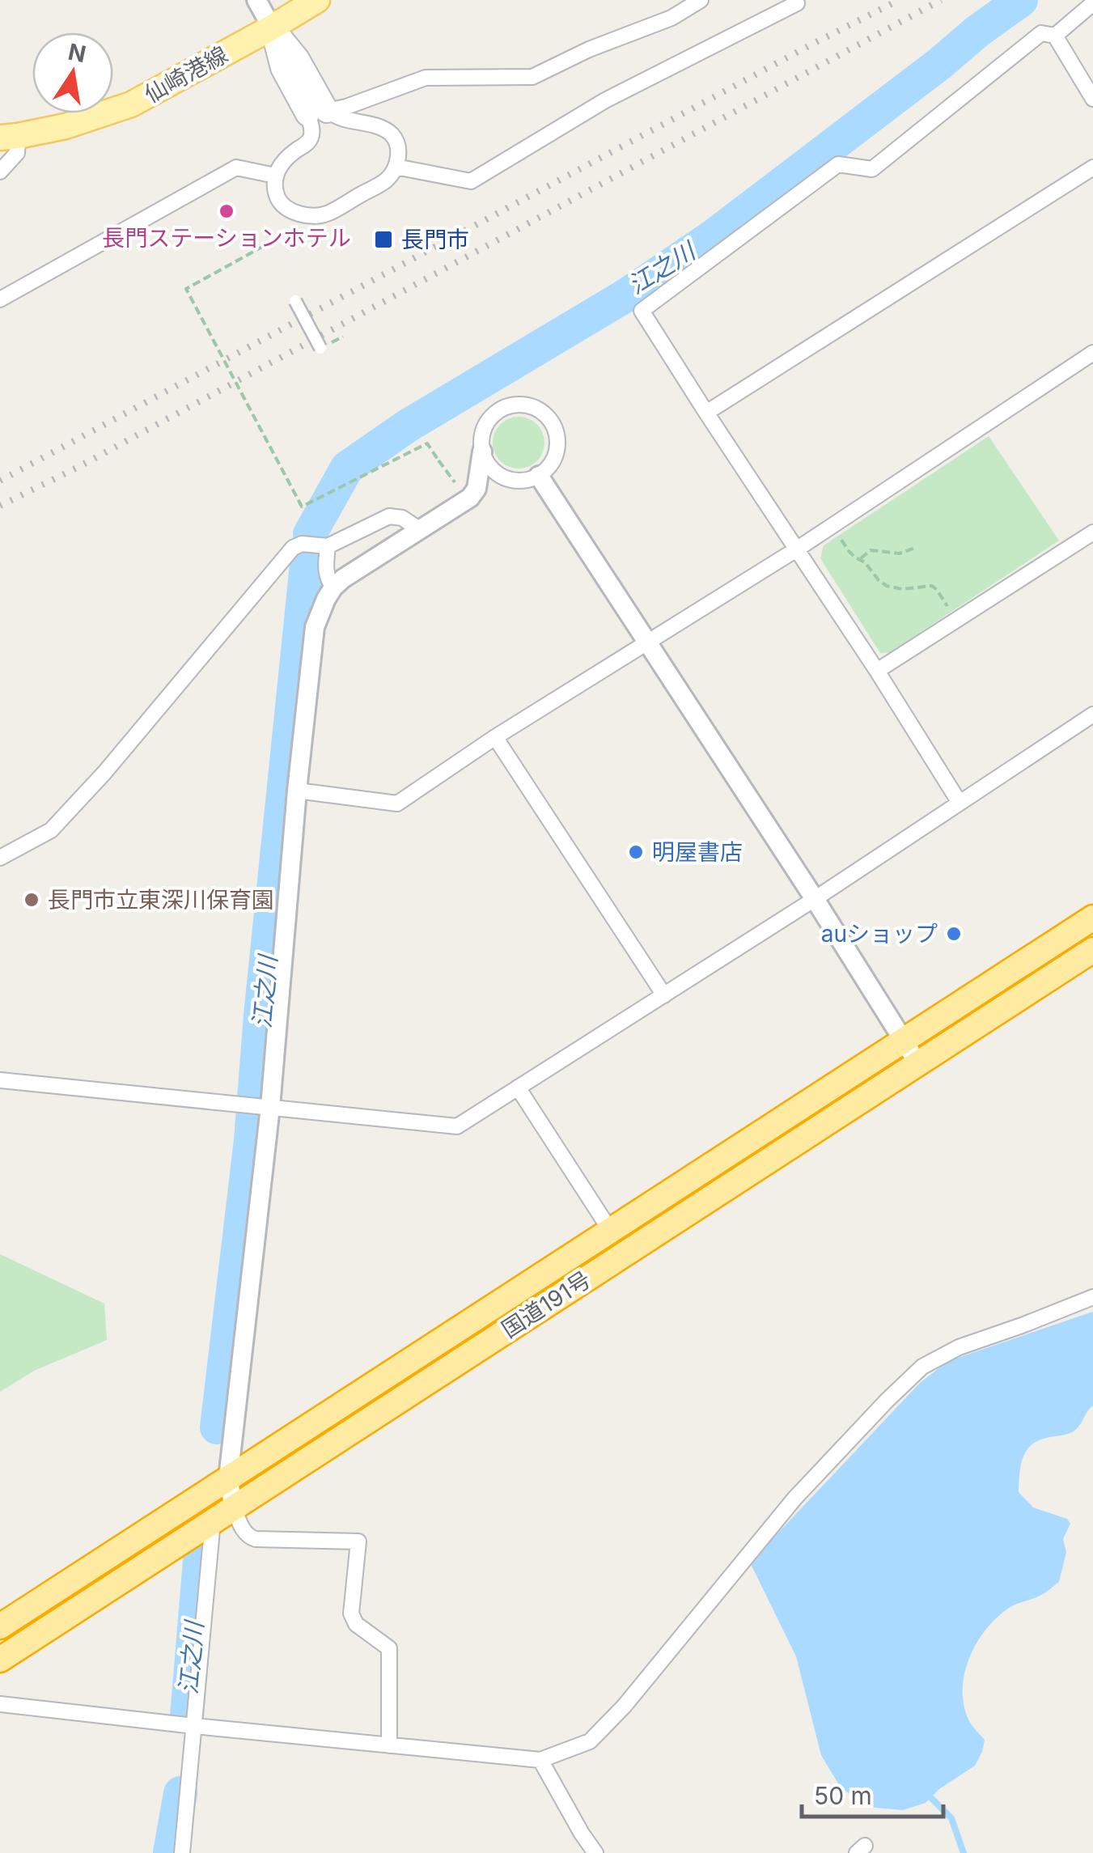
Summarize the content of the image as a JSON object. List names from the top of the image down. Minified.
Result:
{"streets":{"highway":["国道191号"],"main road":["仙崎港線"]},"water":["江之川"],"places":{"other":["長門ステーションホテル","明屋書店","長門市立東深川保育園","auショップ"],"transit":["長門市"]},"scale_bar":"50 m","north":"top"}
